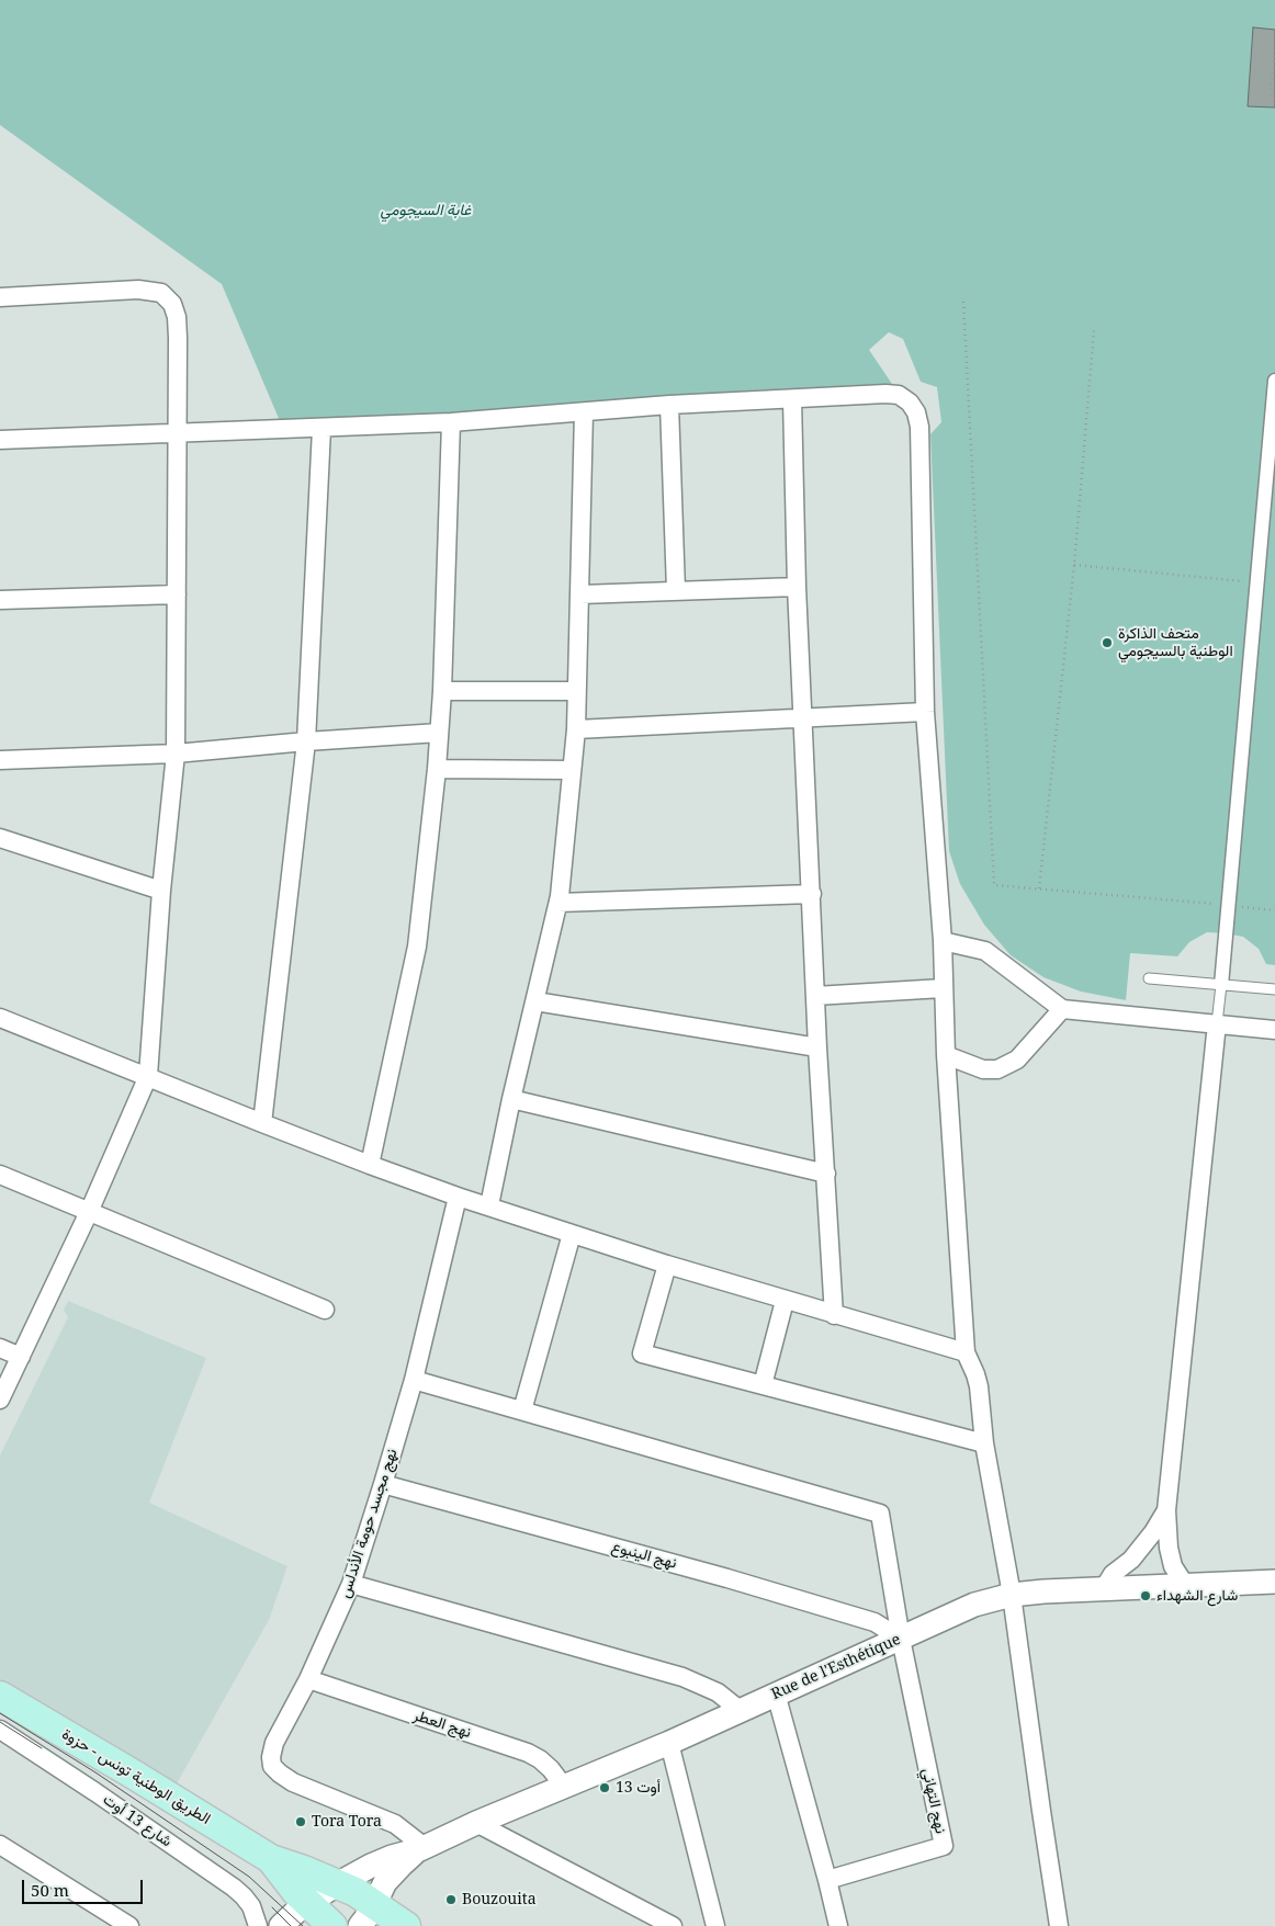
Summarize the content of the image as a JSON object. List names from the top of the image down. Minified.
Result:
{"streets":{"main road":["الطريق الوطنية تونس - حزوة"],"street":["نهج مجسد حومة الأندلس","نهج الينبوع","Rue de l'Esthétique","نهج العطر","نهج التهاني","شارع 13 أوت"]},"crossings":[["نهج مجسد حومة الأندلس","نهج الينبوع"],["نهج مجسد حومة الأندلس","Rue de l'Esthétique"],["نهج مجسد حومة الأندلس","نهج العطر"],["نهج الينبوع","Rue de l'Esthétique"],["نهج الينبوع","نهج التهاني"],["Rue de l'Esthétique","نهج العطر"],["Rue de l'Esthétique","الطريق الوطنية تونس - حزوة"],["Rue de l'Esthétique","نهج التهاني"]],"parks":["غابة السيجومي"],"places":["متحف الذاكرة الوطنية بالسيجومي","شارع الشهداء","13 أوت","Tora Tora","Bouzouita"],"scale_bar":"50 m"}
